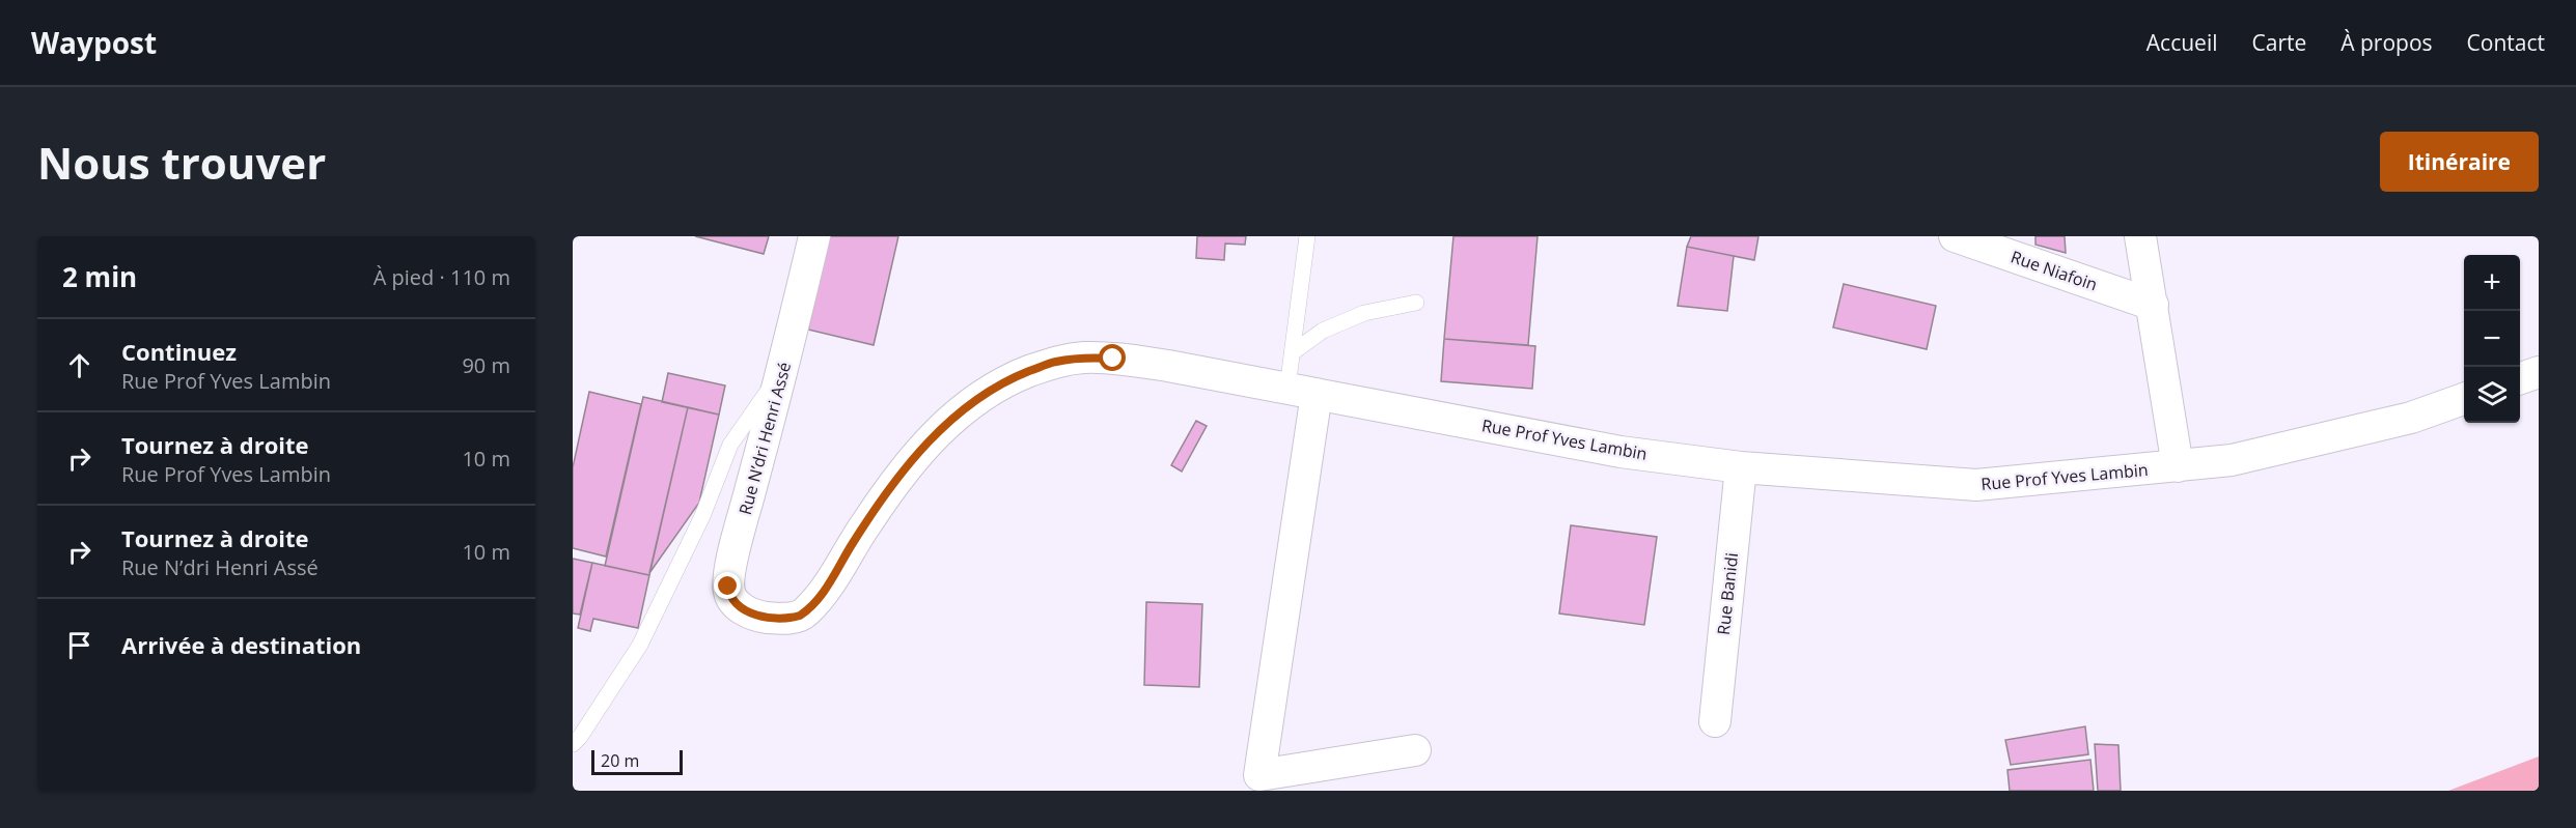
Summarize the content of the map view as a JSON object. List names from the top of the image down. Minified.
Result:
{"streets":{"street":["Rue Niafoin","Rue N’dri Henri Assé","Rue Prof Yves Lambin","Rue Banidi"]},"crossings":[["Rue N’dri Henri Assé","Rue Prof Yves Lambin"],["Rue Prof Yves Lambin","Rue Banidi"]],"scale_bar":"20 m","page":{"header":"Waypost","nav":["Accueil","Carte","À propos","Contact"],"buttons":"Itinéraire","title":"Nous trouver","heading":["2 min","À pied · 110 m"],"map_buttons":["+","−"],"list":[["Continuez","Rue Prof Yves Lambin","90 m"],["Tournez à droite","Rue Prof Yves Lambin","10 m"],["Tournez à droite","Rue N’dri Henri Assé","10 m"],"Arrivée à destination"],"scale":"20 m"}}
